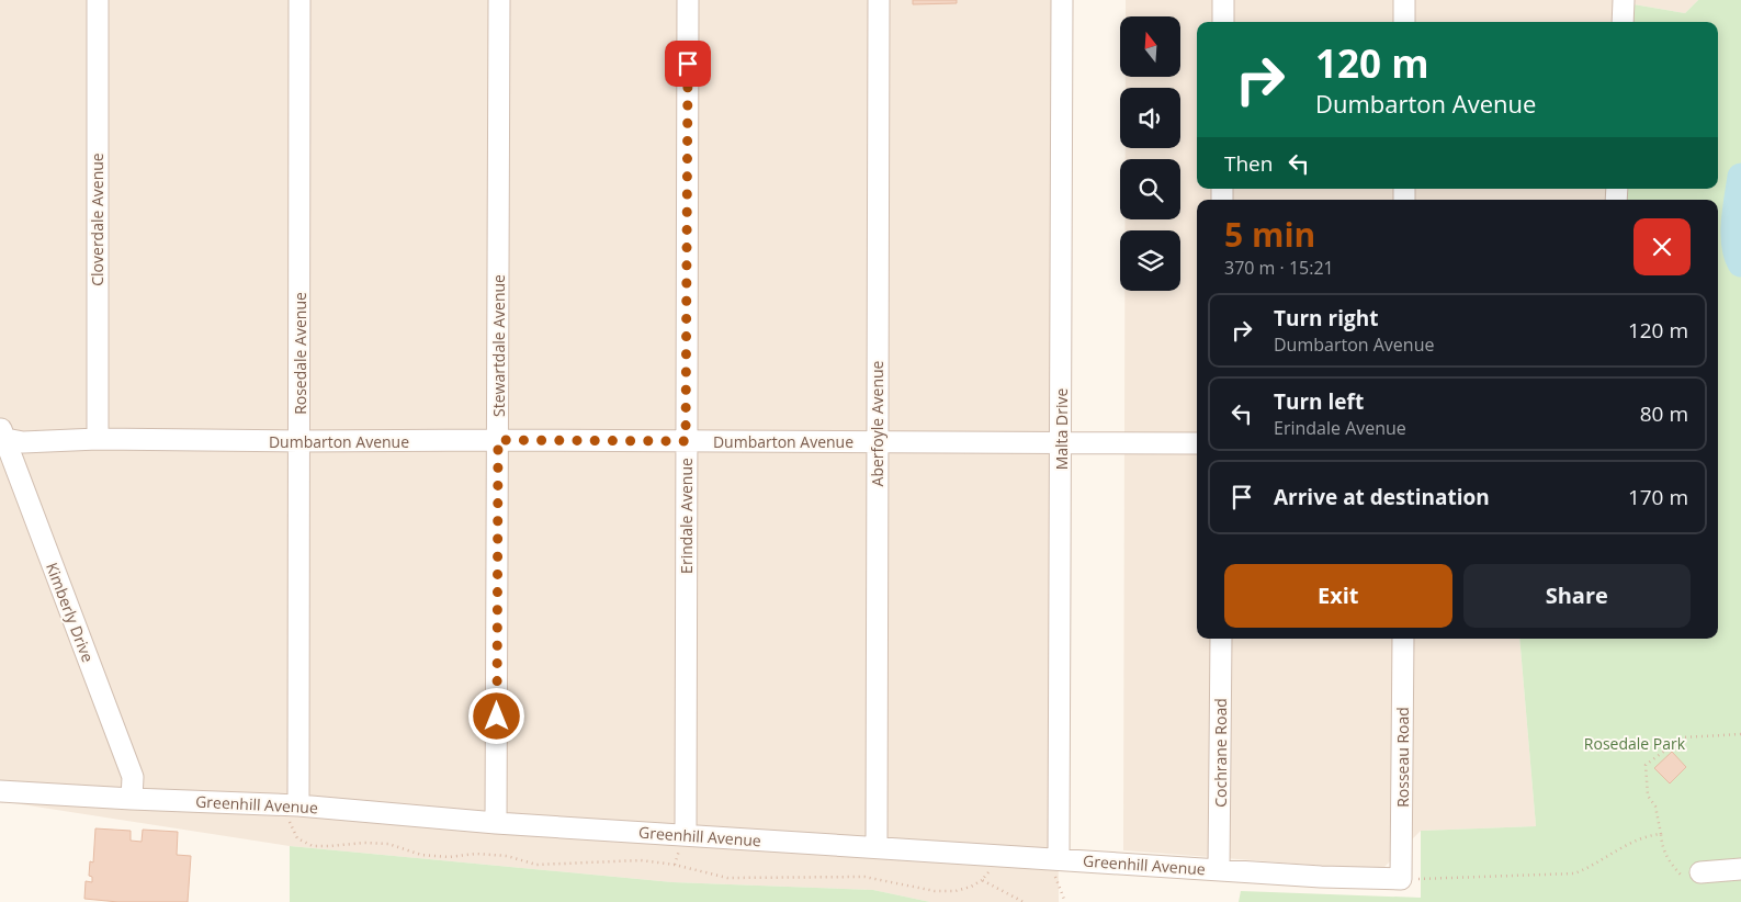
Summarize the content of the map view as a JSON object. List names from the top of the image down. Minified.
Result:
{"streets":{"street":["Cloverdale Avenue","Stewartdale Avenue","Rosedale Avenue","Aberfoyle Avenue","Malta Drive","Dumbarton Avenue","Erindale Avenue","Kimberly Drive","Cochrane Road","Rosseau Road","Greenhill Avenue"]},"crossings":[["Cloverdale Avenue","Dumbarton Avenue"],["Stewartdale Avenue","Dumbarton Avenue"],["Stewartdale Avenue","Greenhill Avenue"],["Rosedale Avenue","Dumbarton Avenue"],["Rosedale Avenue","Greenhill Avenue"],["Aberfoyle Avenue","Dumbarton Avenue"],["Aberfoyle Avenue","Greenhill Avenue"],["Malta Drive","Dumbarton Avenue"],["Malta Drive","Greenhill Avenue"],["Dumbarton Avenue","Erindale Avenue"],["Dumbarton Avenue","Kimberly Drive"],["Erindale Avenue","Greenhill Avenue"],["Kimberly Drive","Greenhill Avenue"],["Cochrane Road","Greenhill Avenue"],["Rosseau Road","Greenhill Avenue"]],"parks":["Rosedale Park"],"north":"top","page":{"turn":["120 m","Dumbarton Avenue"],"then":"Then","heading":["5 min","370 m · 15:21"],"list":[{"name":"Turn right","note":"Dumbarton Avenue","value":"120 m"},{"name":"Turn left","note":"Erindale Avenue","value":"80 m"},{"name":"Arrive at destination","value":"170 m"}],"buttons":["Exit","Share"]}}
